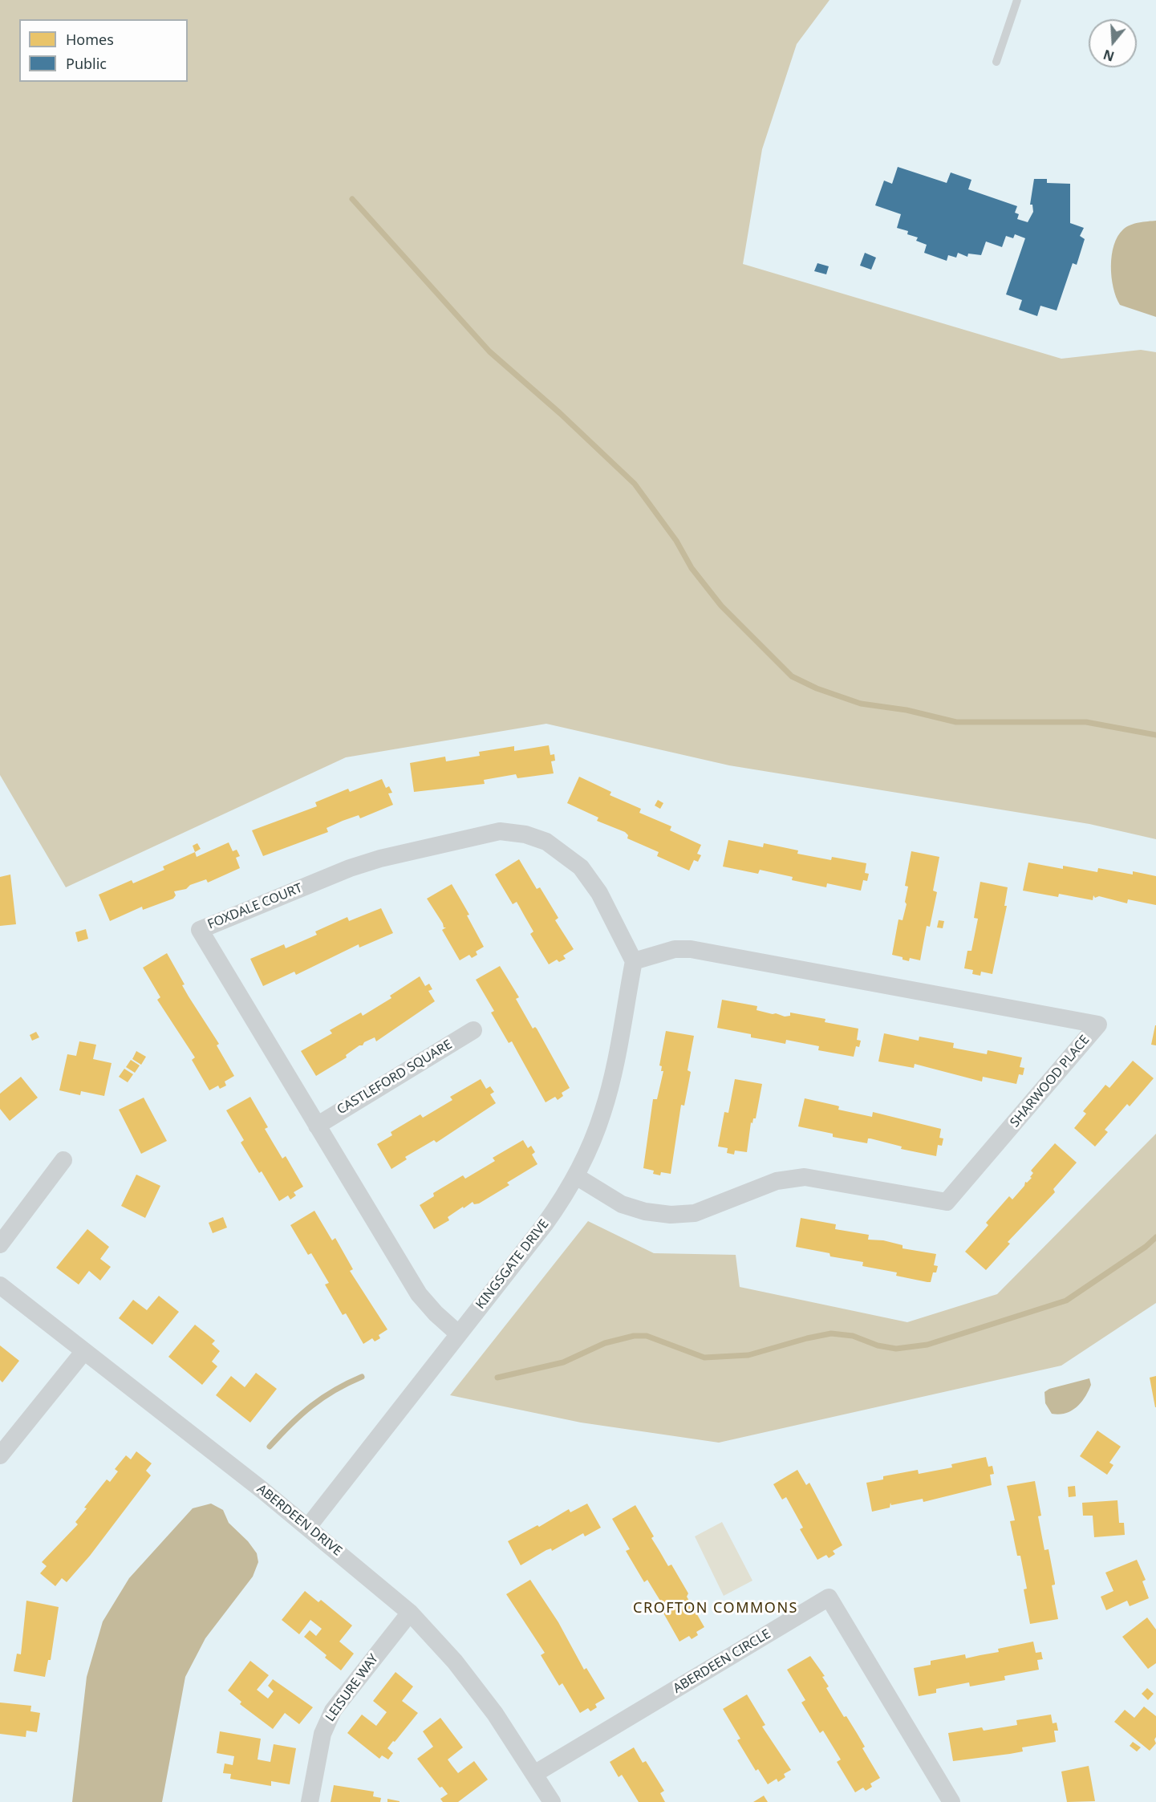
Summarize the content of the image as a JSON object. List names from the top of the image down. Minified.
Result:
{"streets":{"street":["FOXDALE COURT","CASTLEFORD SQUARE","SHARWOOD PLACE","KINGSGATE DRIVE","ABERDEEN DRIVE","ABERDEEN CIRCLE","LEISURE WAY"]},"crossings":[["FOXDALE COURT","CASTLEFORD SQUARE"],["FOXDALE COURT","SHARWOOD PLACE"],["FOXDALE COURT","KINGSGATE DRIVE"],["SHARWOOD PLACE","KINGSGATE DRIVE"],["KINGSGATE DRIVE","ABERDEEN DRIVE"],["ABERDEEN DRIVE","ABERDEEN CIRCLE"],["ABERDEEN DRIVE","LEISURE WAY"]],"districts":["CROFTON COMMONS"],"legend":["Homes","Public"],"north":"bottom"}
